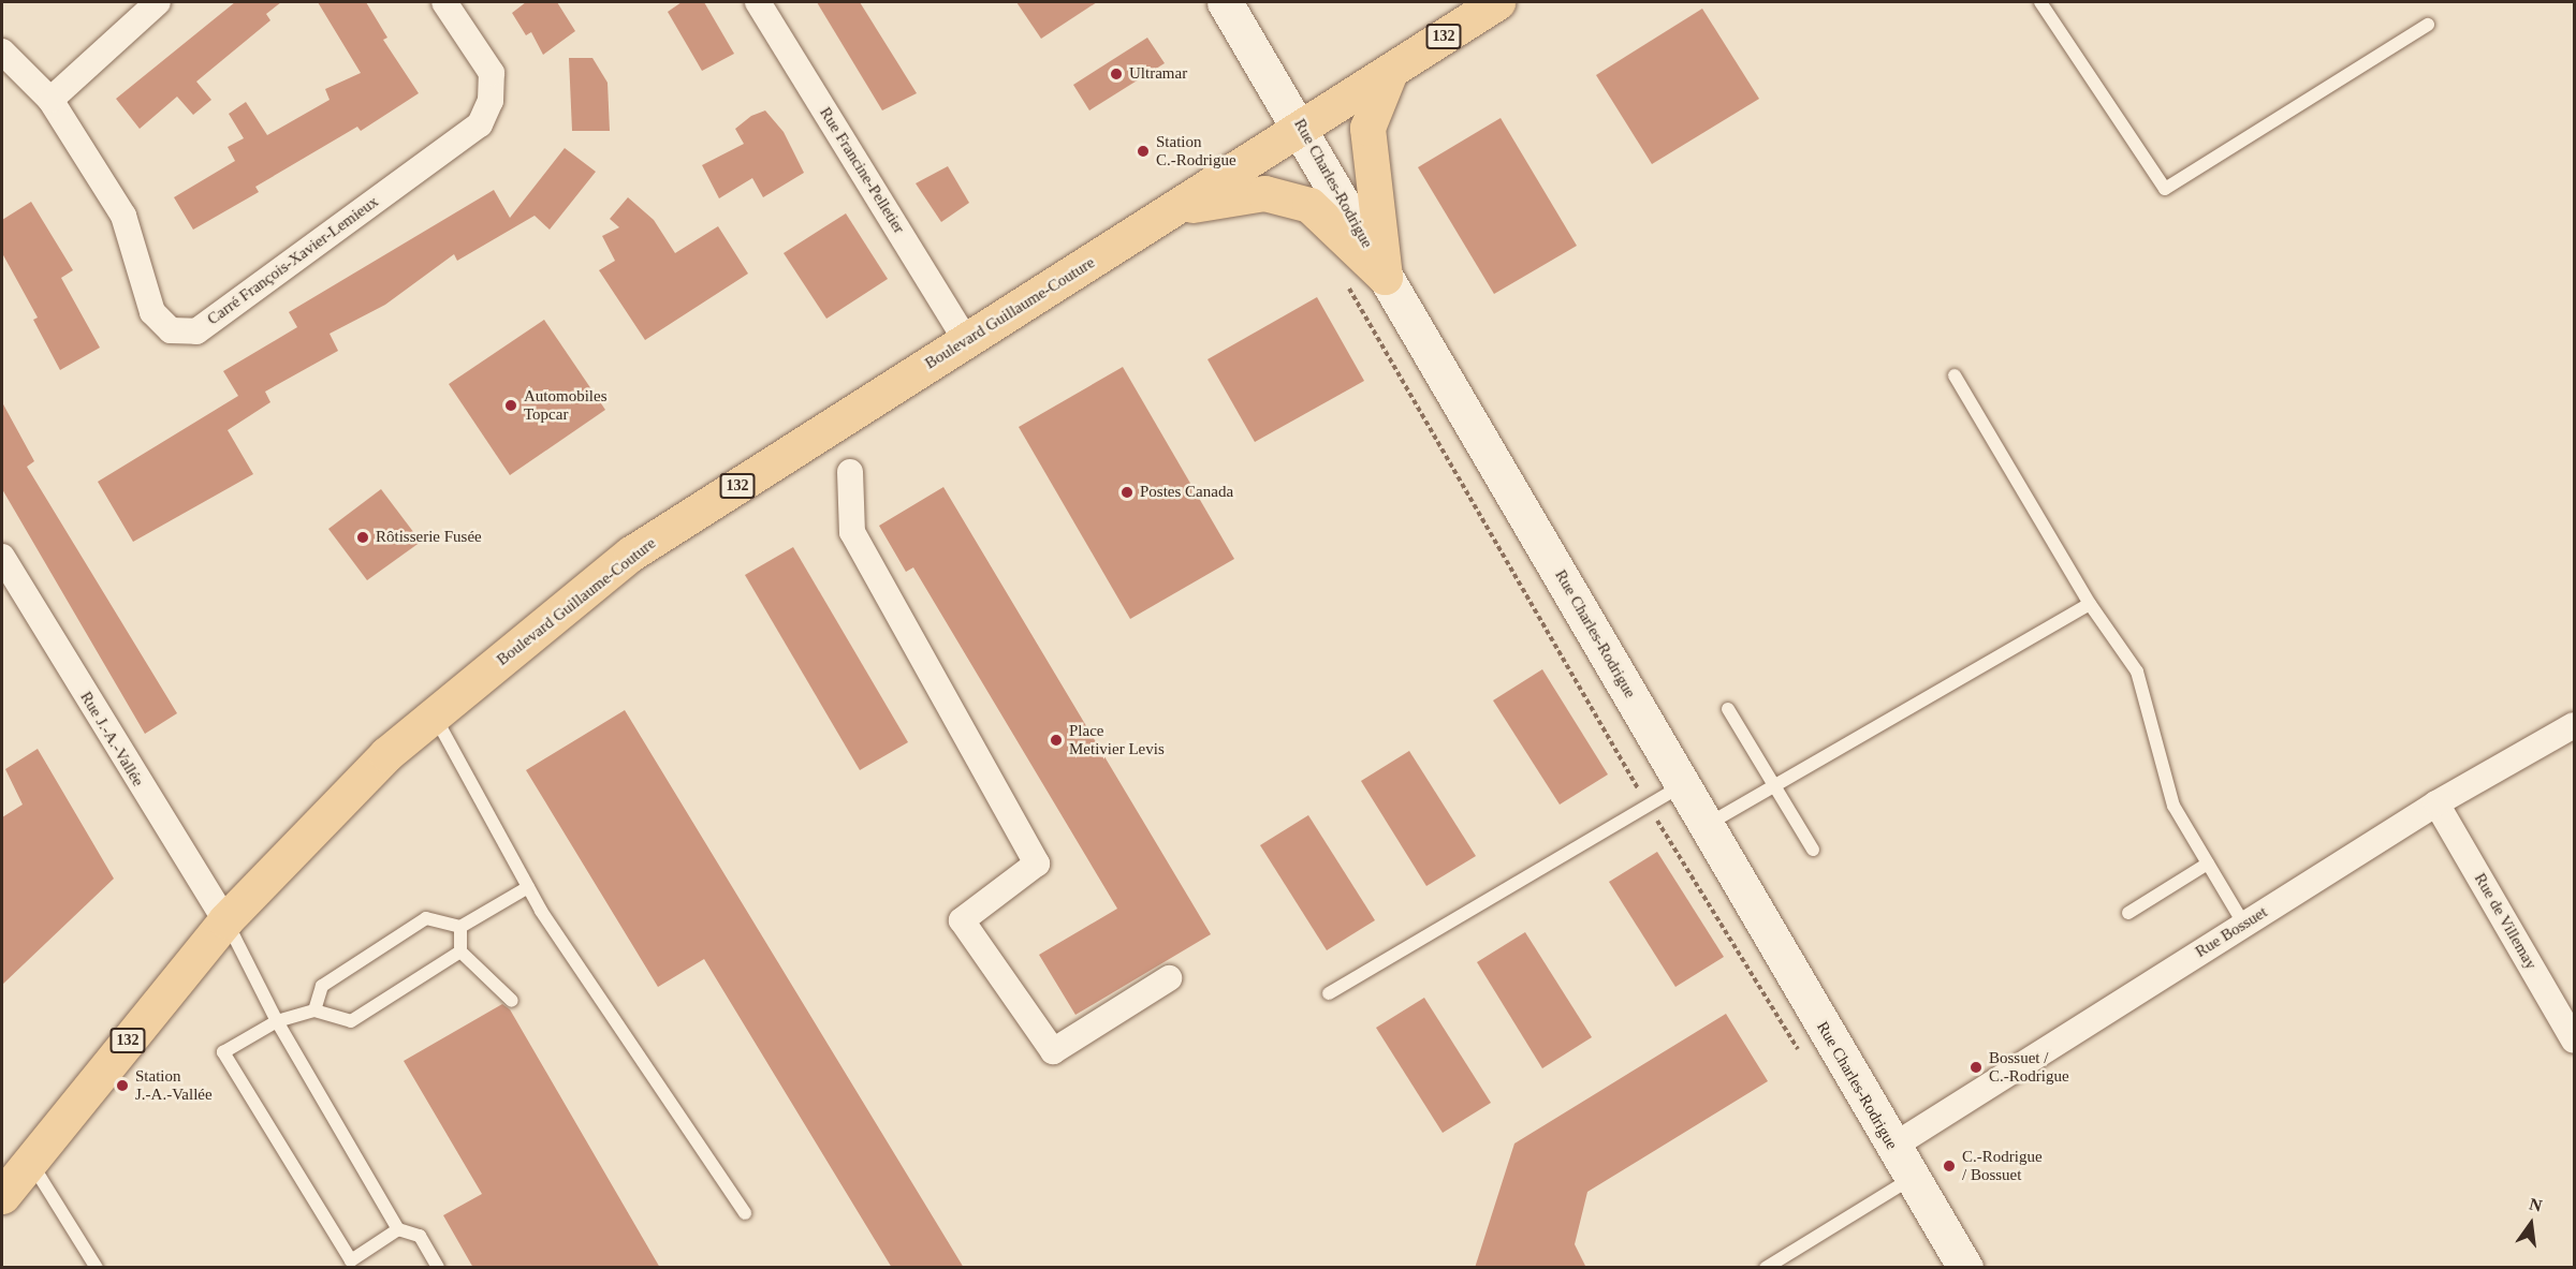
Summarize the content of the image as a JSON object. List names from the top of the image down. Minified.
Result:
{"streets":{"main road":["132","Boulevard Guillaume-Couture"],"street":["Rue Francine-Pelletier","Rue Charles-Rodrigue","Carré François-Xavier-Lemieux","Rue J.-A.-Vallée","Rue de Villemay","Rue Bossuet"]},"crossings":[["Rue Francine-Pelletier","Boulevard Guillaume-Couture"],["Rue Charles-Rodrigue","Boulevard Guillaume-Couture"],["Rue Charles-Rodrigue","Rue Bossuet"],["Boulevard Guillaume-Couture","Rue J.-A.-Vallée"],["Rue de Villemay","Rue Bossuet"]],"places":["Ultramar","Station C.-Rodrigue","Automobiles Topcar","Postes Canada","Rôtisserie Fusée","Place Metivier Levis","Bossuet / C.-Rodrigue","Station J.-A.-Vallée","C.-Rodrigue / Bossuet"],"north":"top"}
